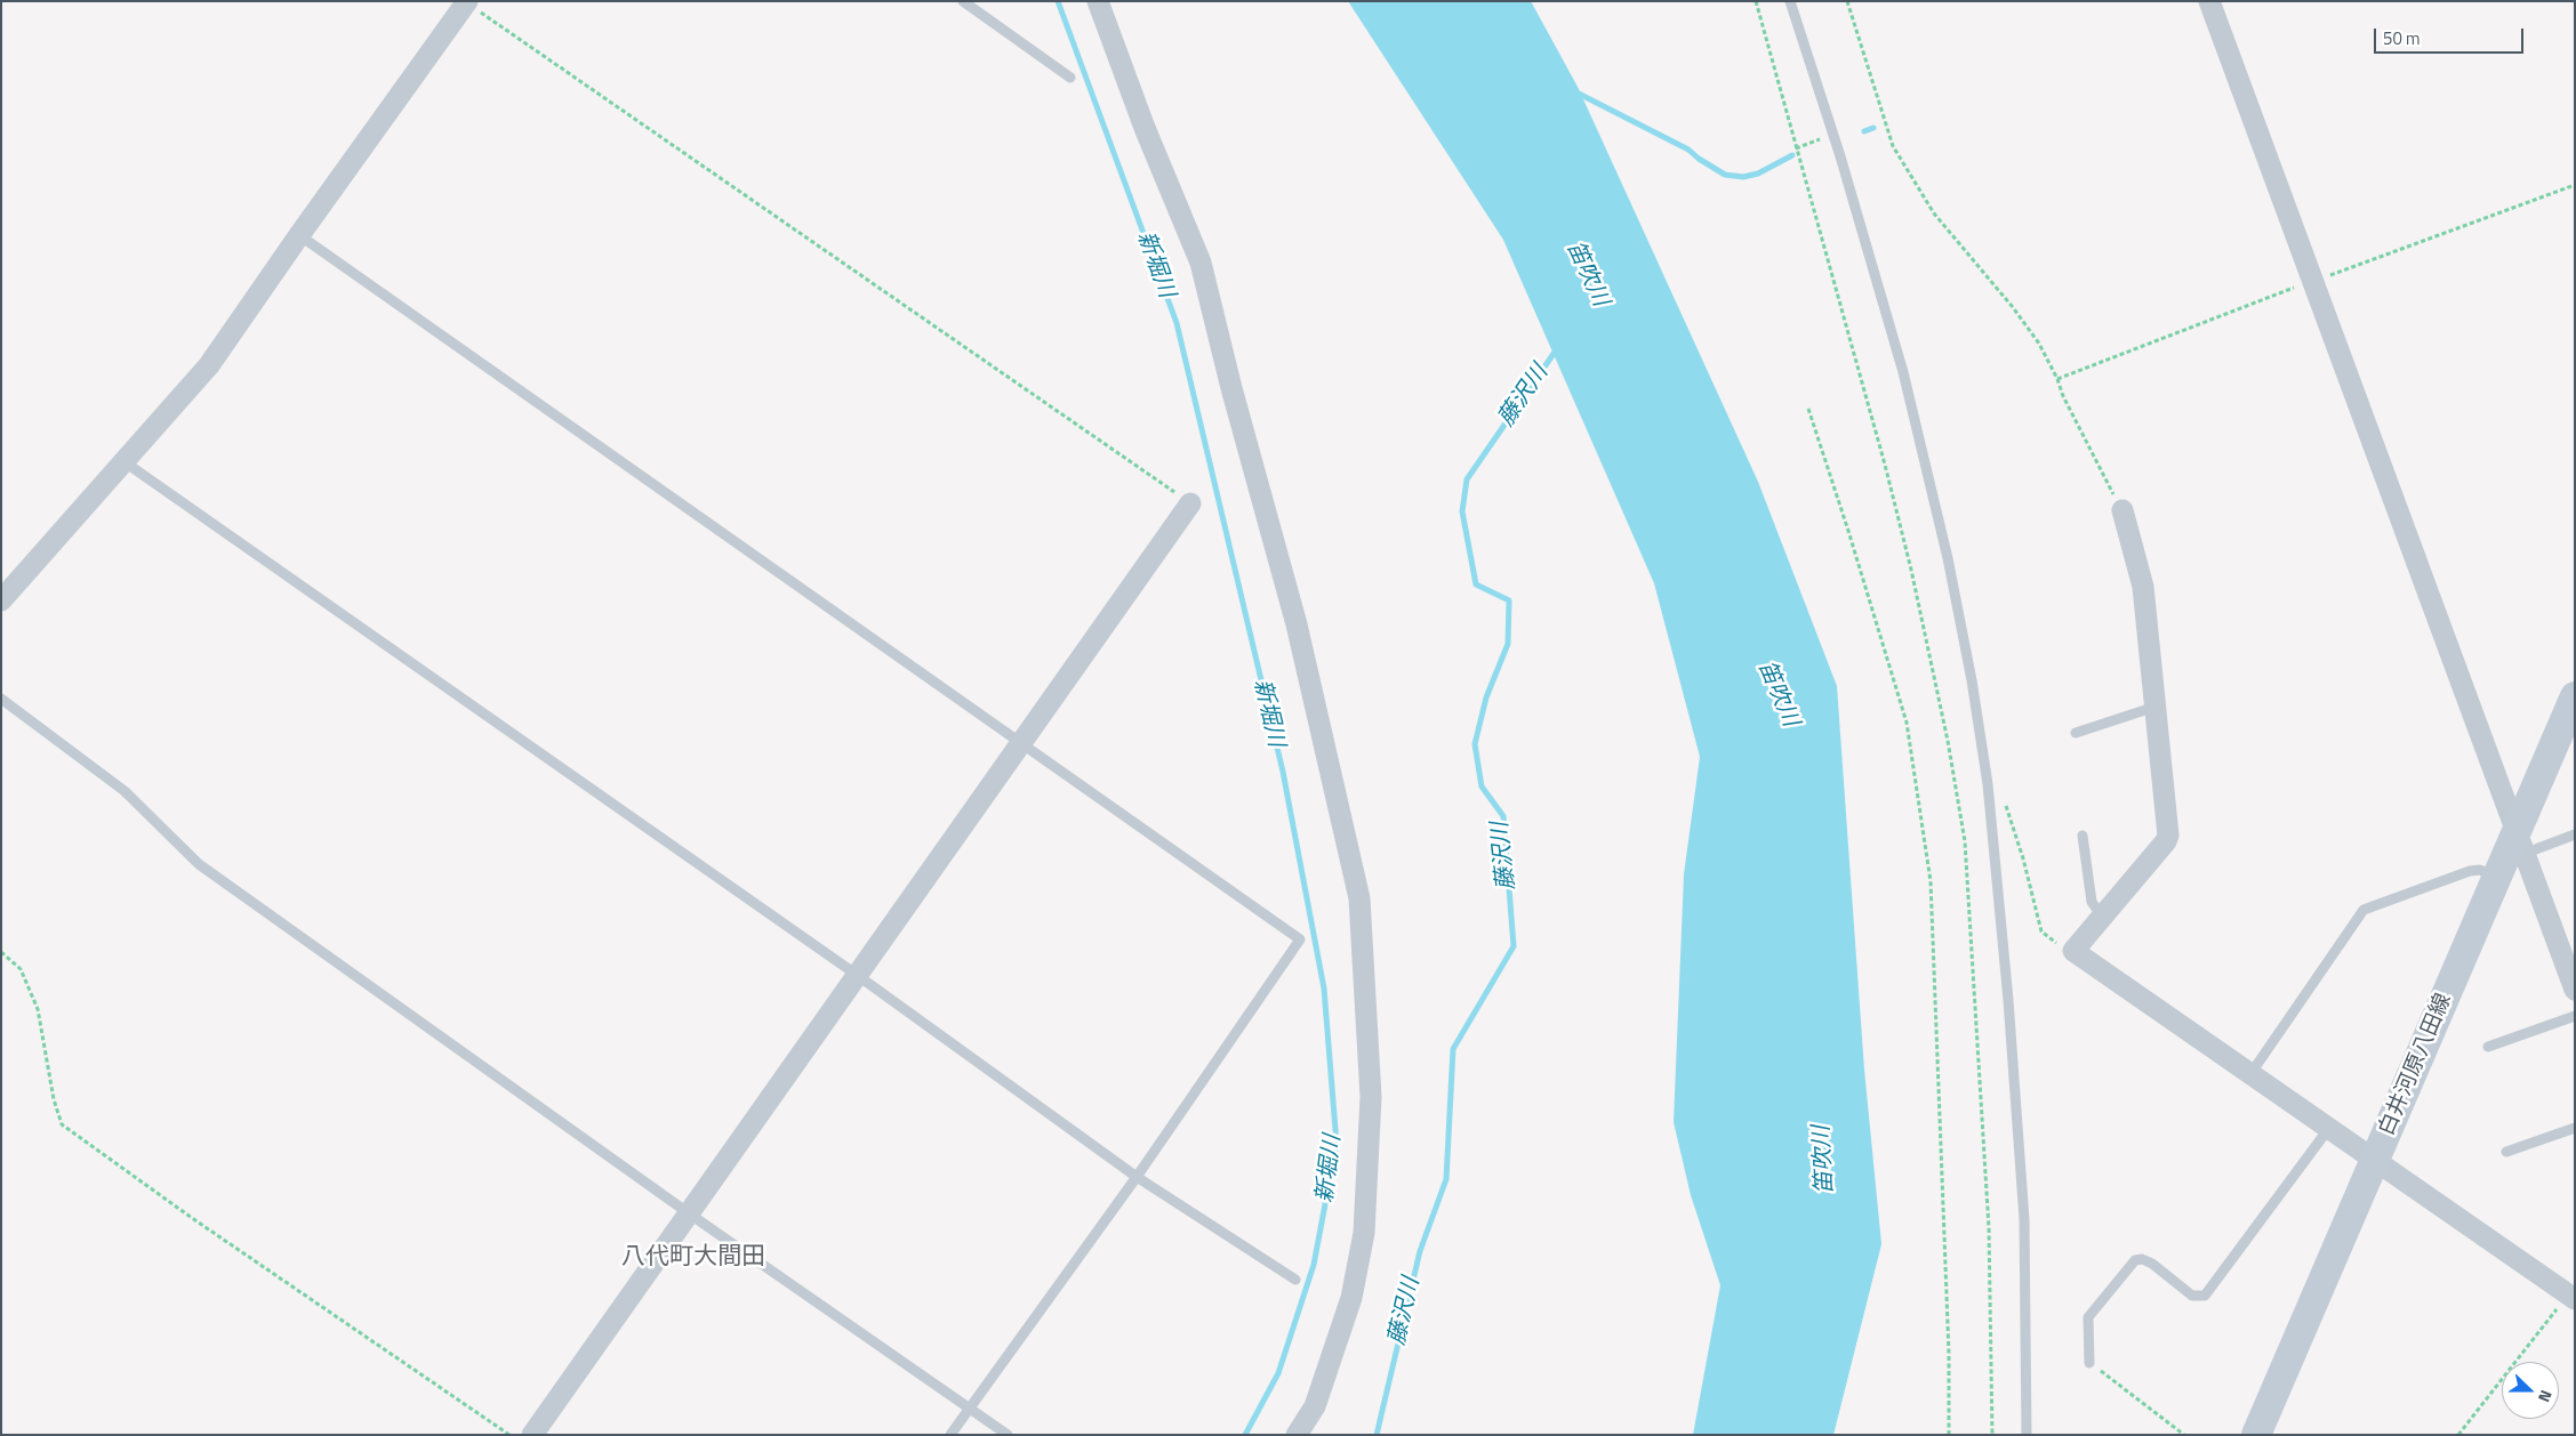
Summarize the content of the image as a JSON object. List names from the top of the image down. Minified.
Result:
{"streets":{"main road":["白井河原八田線"]},"districts":["八代町大間田"],"water":["新堀川","笛吹川","藤沢川"],"scale_bar":"50 m","north":"right"}
